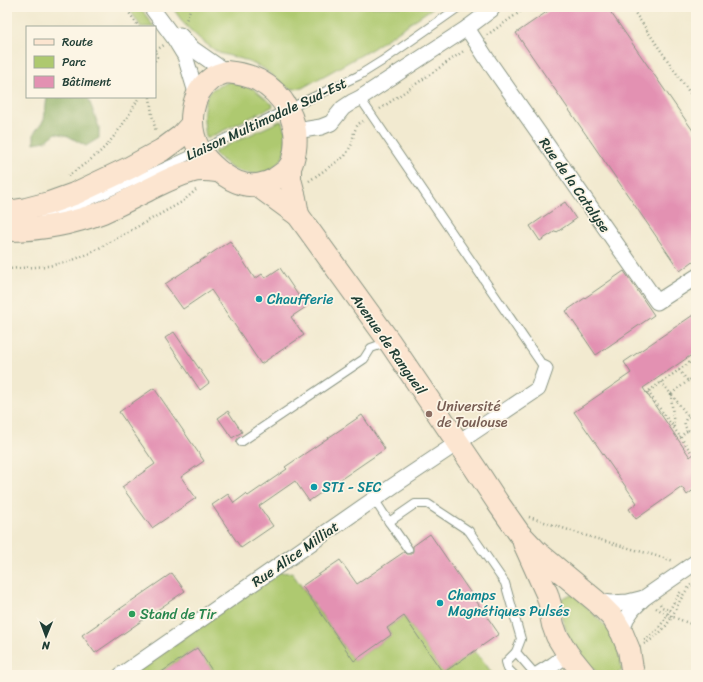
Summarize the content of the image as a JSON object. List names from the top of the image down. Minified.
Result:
{"streets":{"street":["Rue de la Catalyse","Avenue de Rangueil","Rue Alice Milliat"],"lane":["Liaison Multimodale Sud-Est"]},"crossings":[["Avenue de Rangueil","Rue Alice Milliat"]],"places":["Chaufferie","Université de Toulouse","STI - SEC","Champs Magnétiques Pulsés","Stand de Tir"],"legend":["Route","Parc","Bâtiment"],"north":"bottom"}
